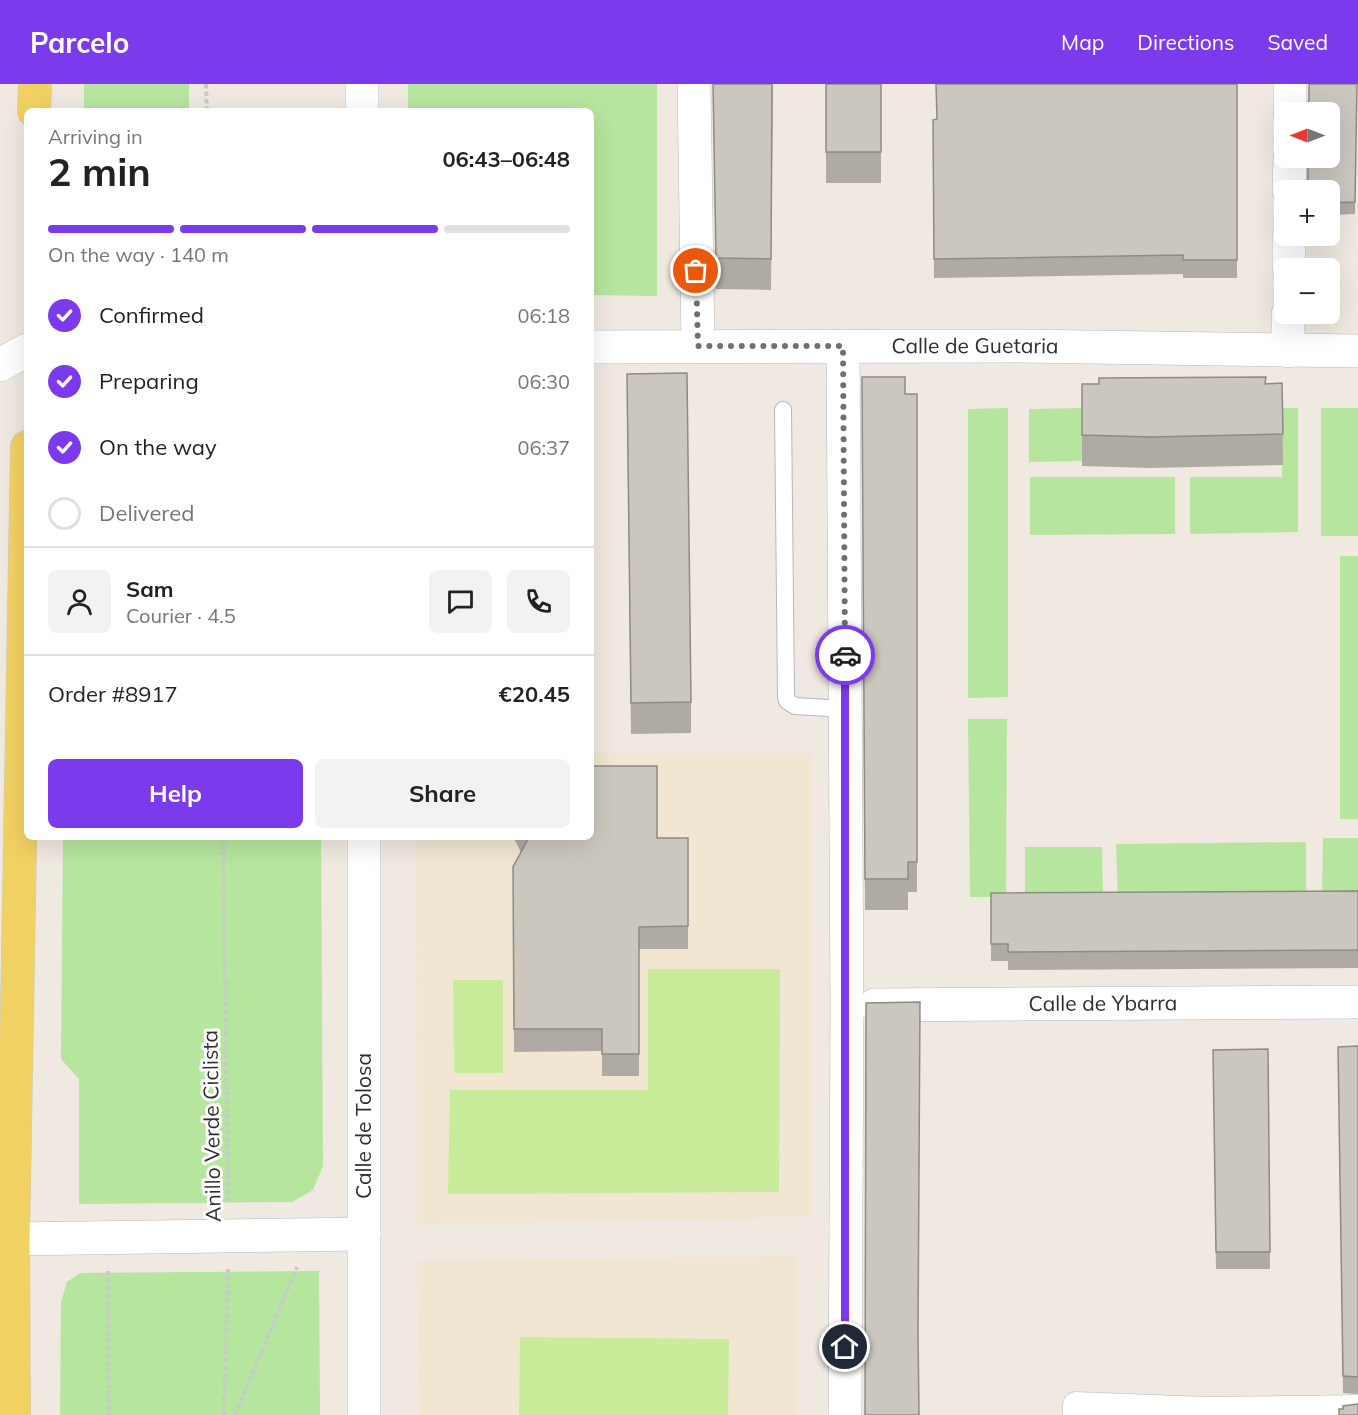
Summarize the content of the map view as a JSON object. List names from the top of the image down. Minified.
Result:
{"streets":{"street":["Calle de Guetaria","Calle de Ybarra","Calle de Tolosa"],"path":["Anillo Verde Ciclista"]},"north":"left","page":{"header":"Parcelo","nav":["Map","Directions","Saved"],"map_buttons":["+","−"],"heading":["2 min","Arriving in","06:43–06:48"],"panel":["Sam","Courier · 4.5","Order #8917","€20.45"],"bar":"On the way · 140 m","list":[["Confirmed","06:18"],["Preparing","06:30"],["On the way","06:37"],"Delivered"],"buttons":["Help","Share"]}}
